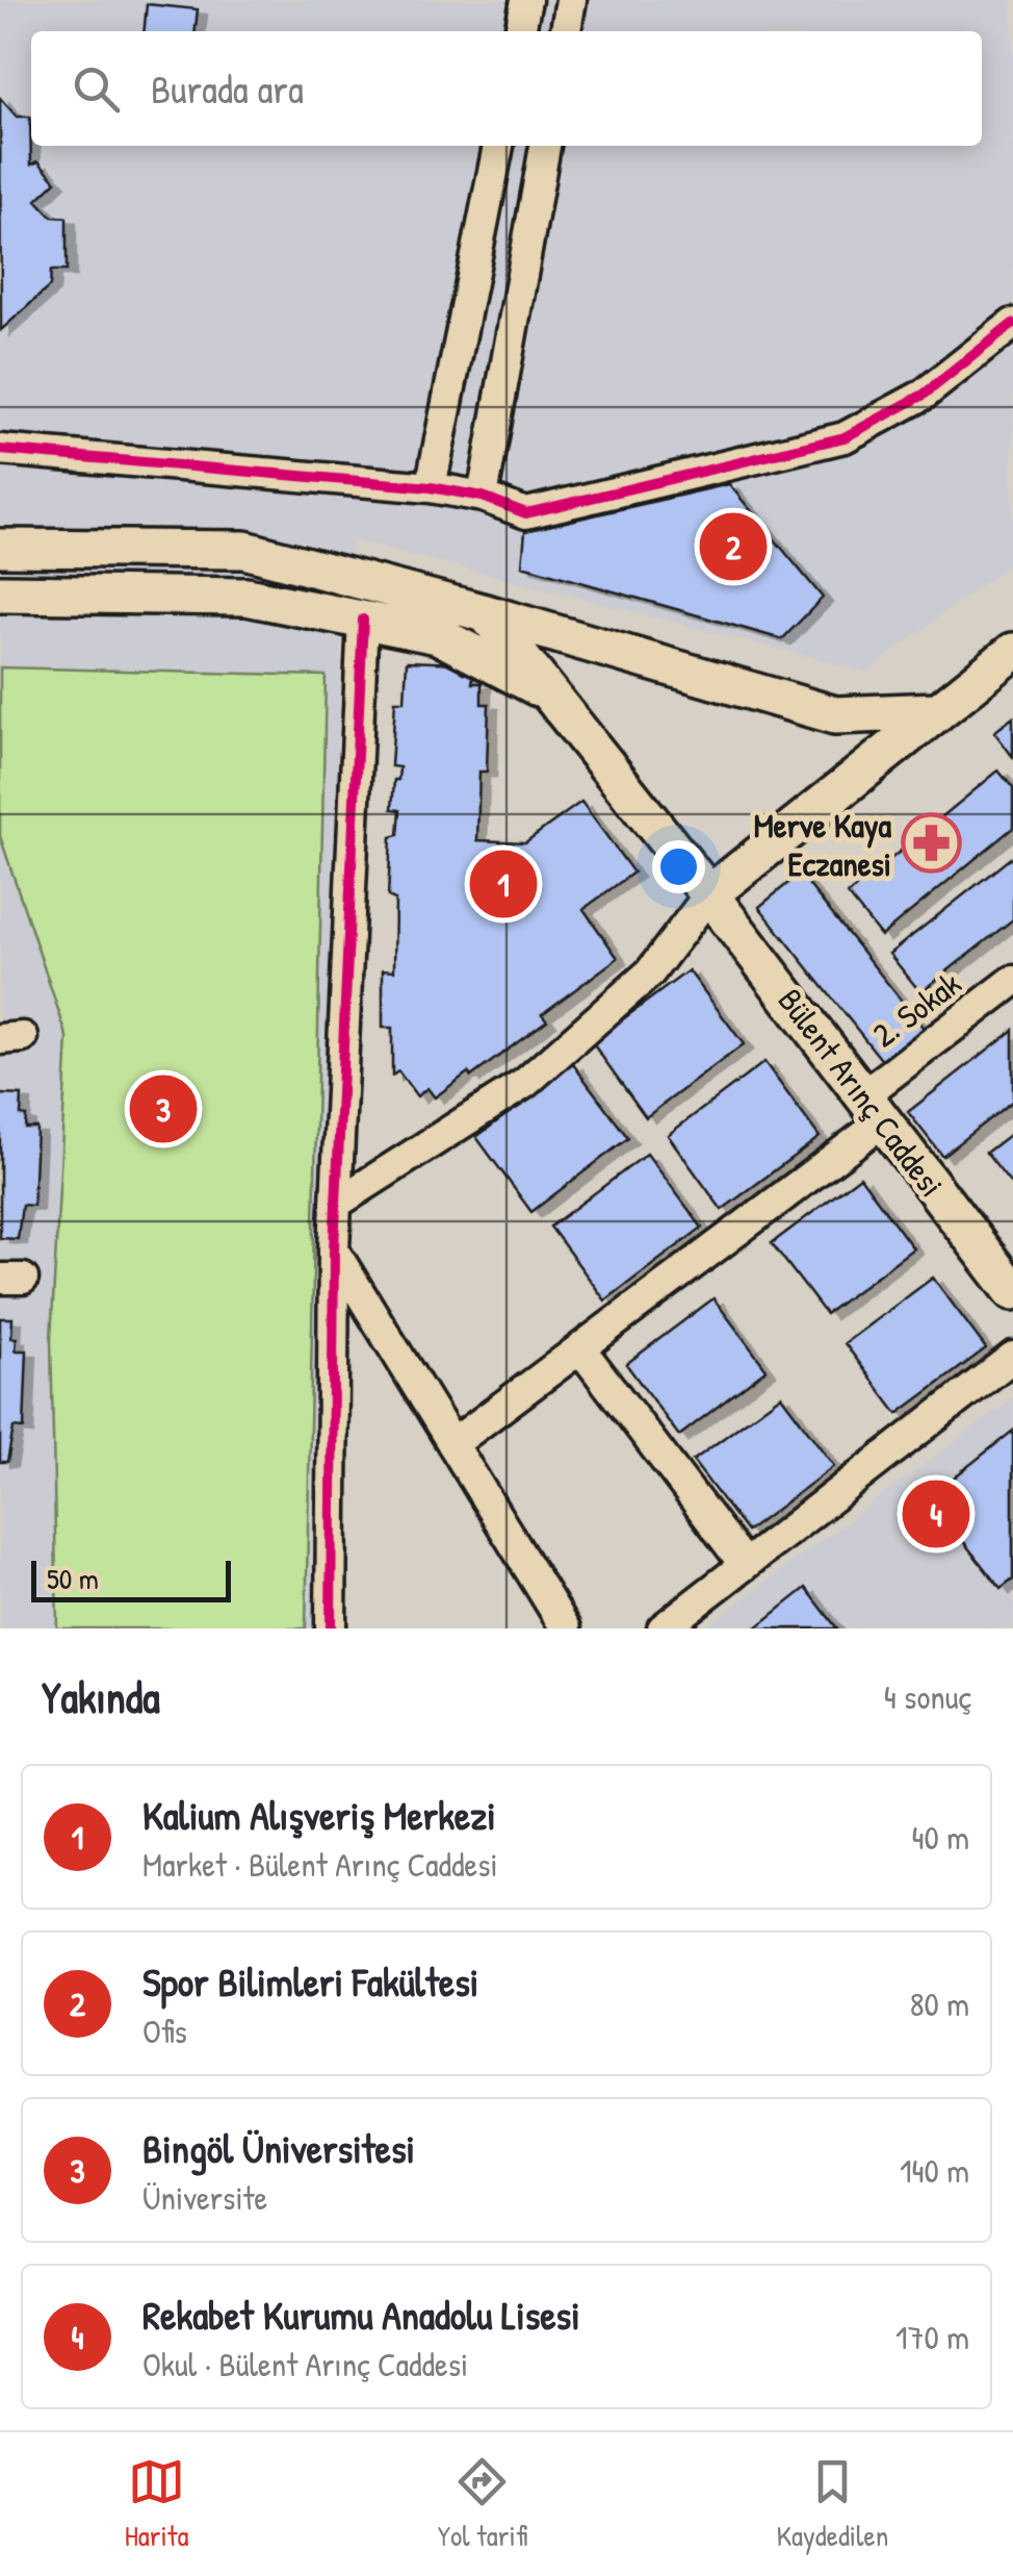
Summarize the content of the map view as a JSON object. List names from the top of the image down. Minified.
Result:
{"streets":{"street":["2. Sokak","Bülent Arınç Caddesi"]},"crossings":[["2. Sokak","Bülent Arınç Caddesi"]],"places":{"pharmacy":["Merve Kaya Eczanesi"]},"scale_bar":"50 m","page":{"search":"Burada ara","pins":["2","1","3","4"],"scale":"50 m","heading":["Yakında","4 sonuç"],"list":[{"mark":"1","name":"Kalium Alışveriş Merkezi","note":"Market · Bülent Arınç Caddesi","value":"40 m"},{"mark":"2","name":"Spor Bilimleri Fakültesi","note":"Ofis","value":"80 m"},{"mark":"3","name":"Bingöl Üniversitesi","note":"Üniversite","value":"140 m"},{"mark":"4","name":"Rekabet Kurumu Anadolu Lisesi","note":"Okul · Bülent Arınç Caddesi","value":"170 m"}],"nav":["Harita","Yol tarifi","Kaydedilen"]}}
